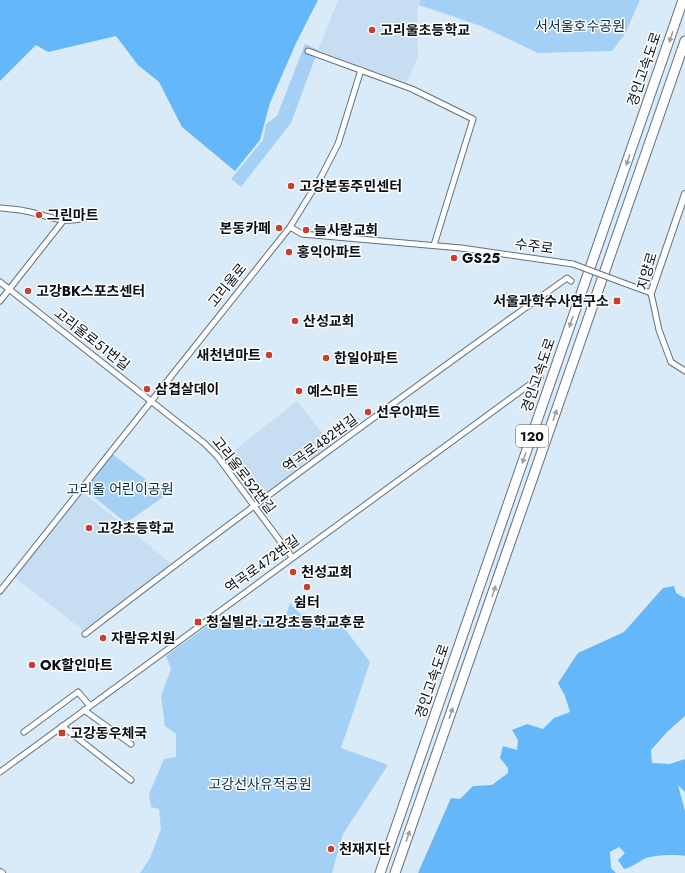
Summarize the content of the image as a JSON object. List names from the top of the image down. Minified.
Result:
{"streets":{"highway":["경인고속도로","120"],"street":["수주로","지양로","고리울로","고리울로51번길","역곡로482번길","고리울로52번길","역곡로472번길"]},"crossings":[["수주로","지양로"],["수주로","고리울로"],["고리울로","고리울로51번길"],["고리울로","고리울로52번길"],["고리울로51번길","고리울로52번길"],["역곡로482번길","고리울로52번길"],["고리울로52번길","역곡로472번길"]],"parks":["서서울호수공원","고리울 어린이공원","고강선사유적공원"],"places":{"other":["고리울초등학교","고강본동주민센터","그린마트","본동카페","늘사랑교회","홍익아파트","GS25","고강BK스포츠센터","산성교회","새천년마트","한일아파트","삼겹살데이","예스마트","선우아파트","고강초등학교","천성교회","쉼터","자람유치원","OK할인마트","천재지단"],"transit":["서울과학수사연구소","청실빌라.고강초등학교후문","고강동우체국"]}}
